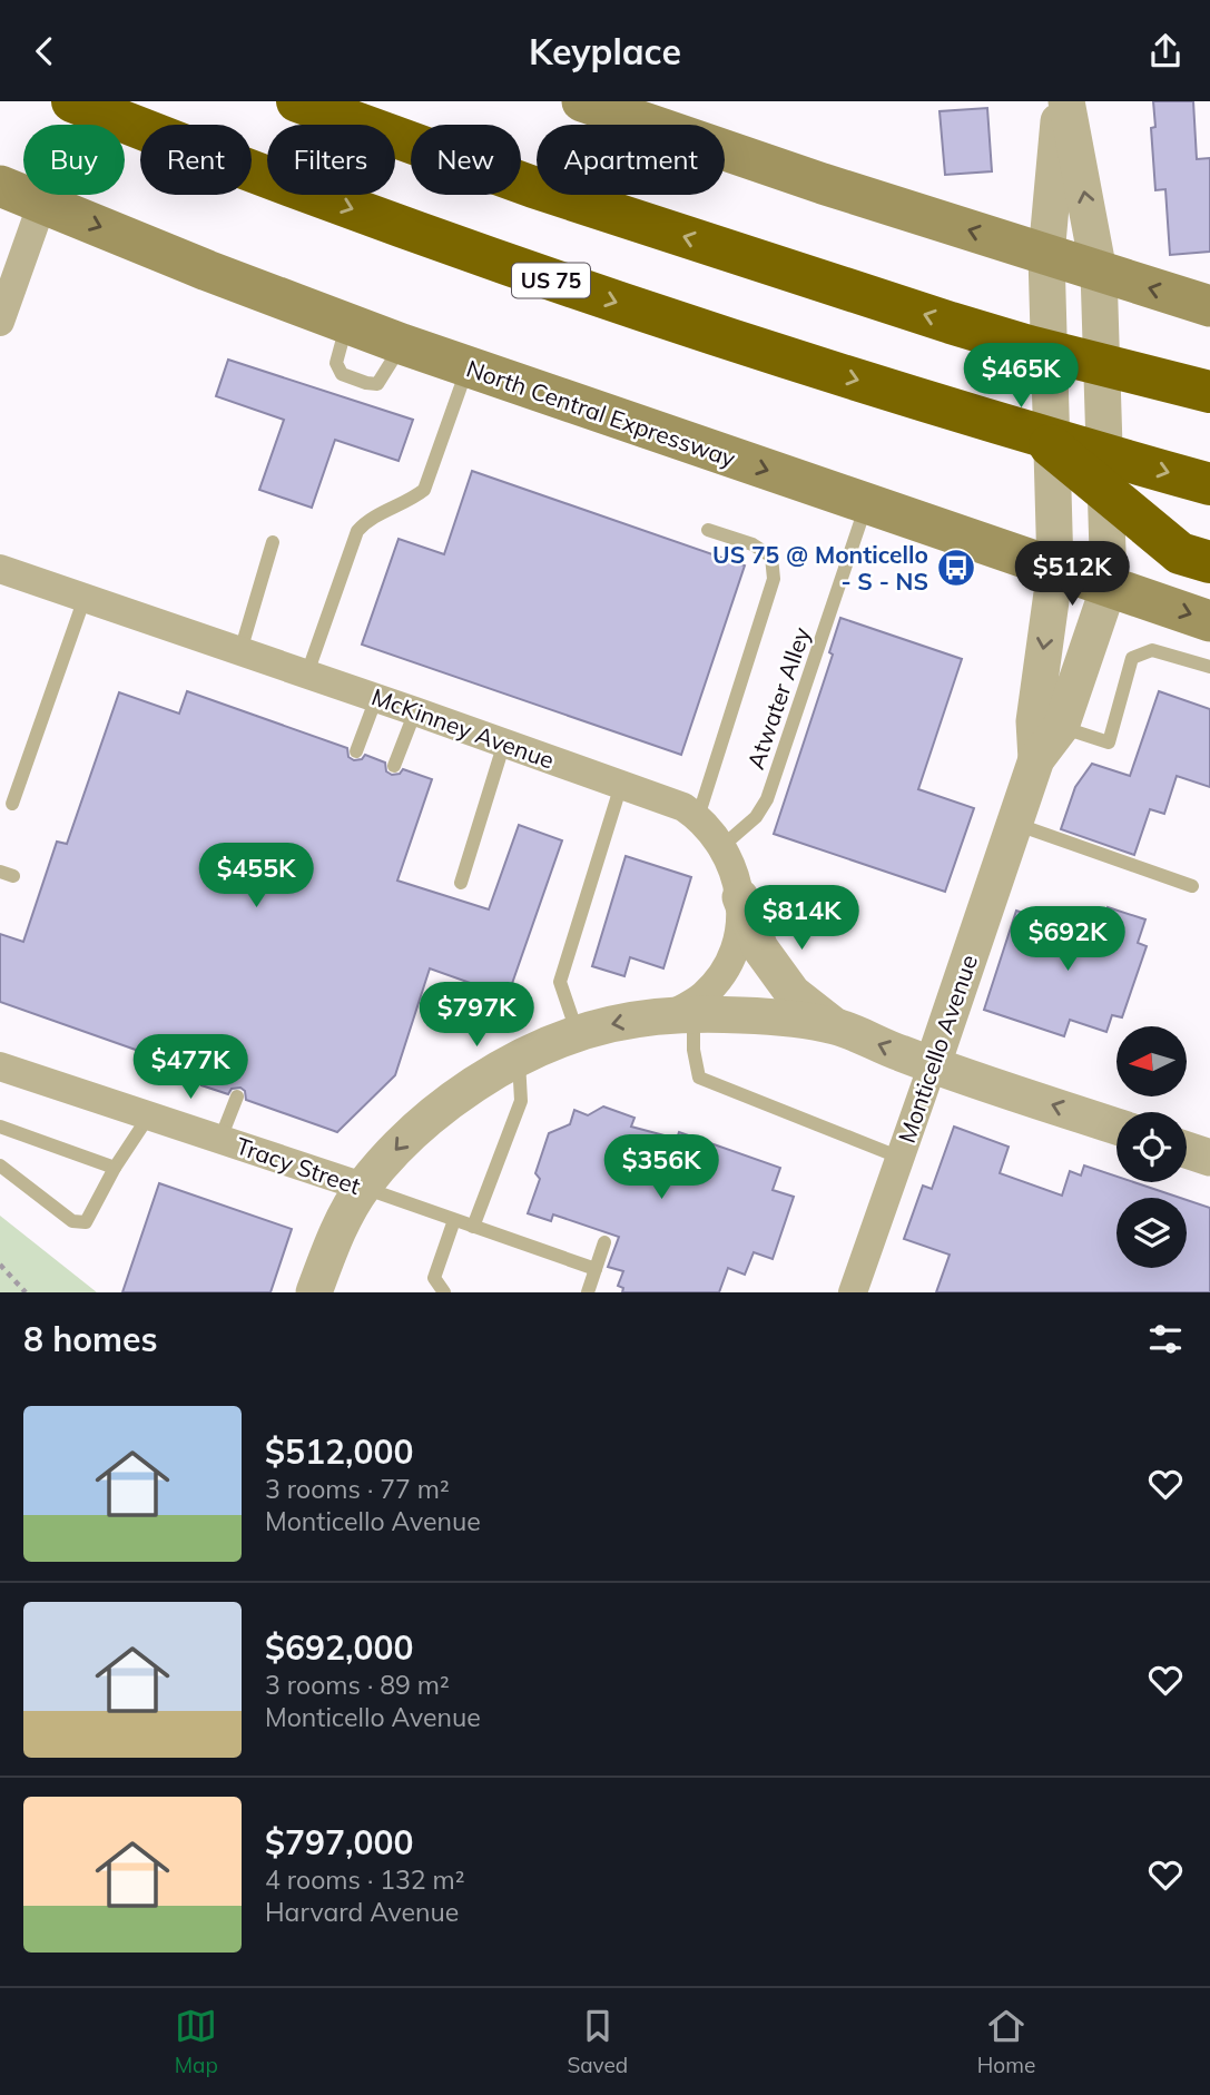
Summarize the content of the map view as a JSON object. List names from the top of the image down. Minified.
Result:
{"streets":{"highway":["US 75"],"main road":["North Central Expressway"],"street":["McKinney Avenue","Monticello Avenue","Tracy Street"],"lane":["Atwater Alley"]},"crossings":[["North Central Expressway","Atwater Alley"],["North Central Expressway","Monticello Avenue"],["Atwater Alley","McKinney Avenue"]],"places":{"bus stop":["US 75 @ Monticello - S - NS"]},"north":"left","page":{"header":"Keyplace","chip":["Buy","Rent","Filters","New","Apartment"],"price":["$465K","$512K","$455K","$814K","$692K","$797K","$477K","$356K"],"heading":"8 homes","list":[{"name":"$512,000","note":"3 rooms · 77 m² · Monticello Avenue"},{"name":"$692,000","note":"3 rooms · 89 m² · Monticello Avenue"},{"name":"$797,000","note":"4 rooms · 132 m² · Harvard Avenue"}],"tabs":["Map","Saved","Home"]}}
